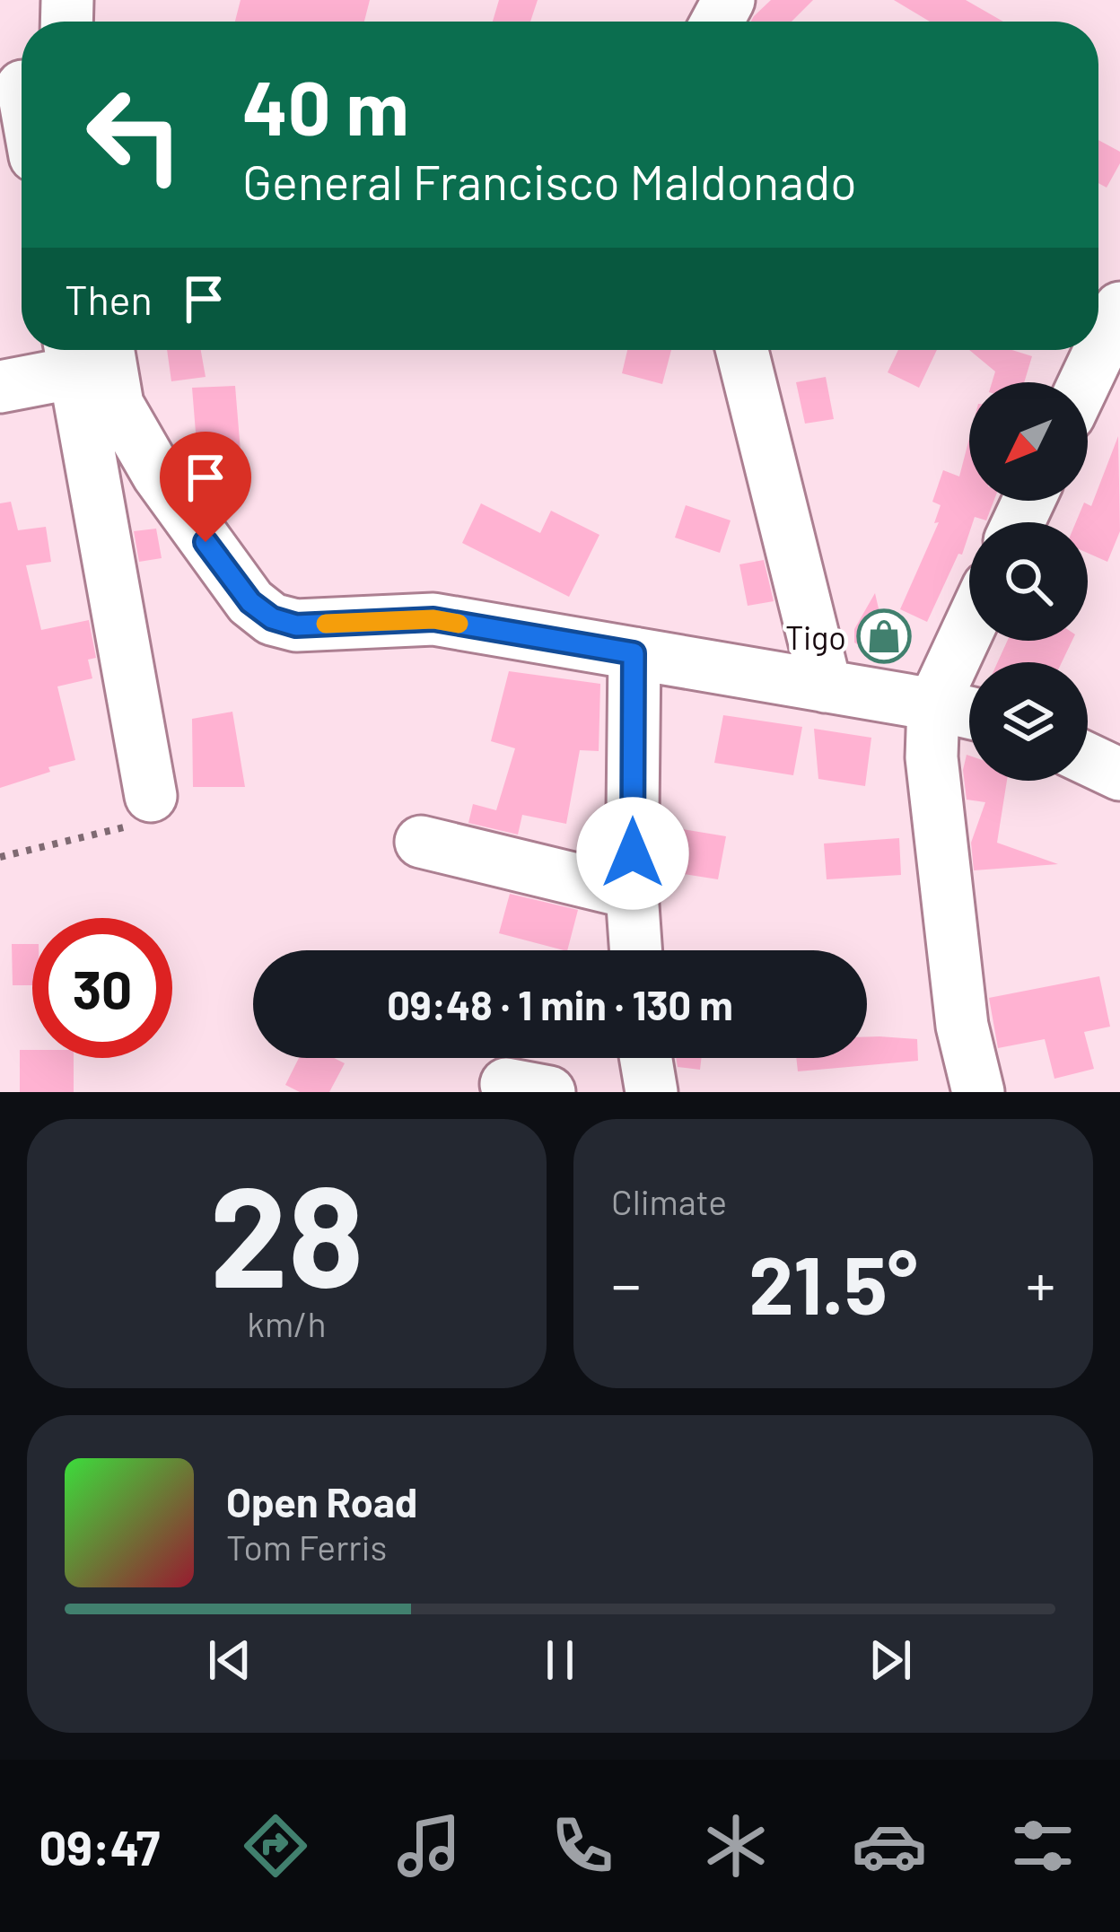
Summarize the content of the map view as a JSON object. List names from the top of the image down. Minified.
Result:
{"places":{"shop":["Tigo"]},"north":"bottom left","page":{"turn":["40 m","General Francisco Maldonado"],"then":"Then","limit":"30","trip":"09:48 · 1 min · 130 m","tile":[["28","km/h"],"Climate"],"heat":["−","21.5°","+"],"song":["Open Road","Tom Ferris"],"tabs":"09:47"}}
